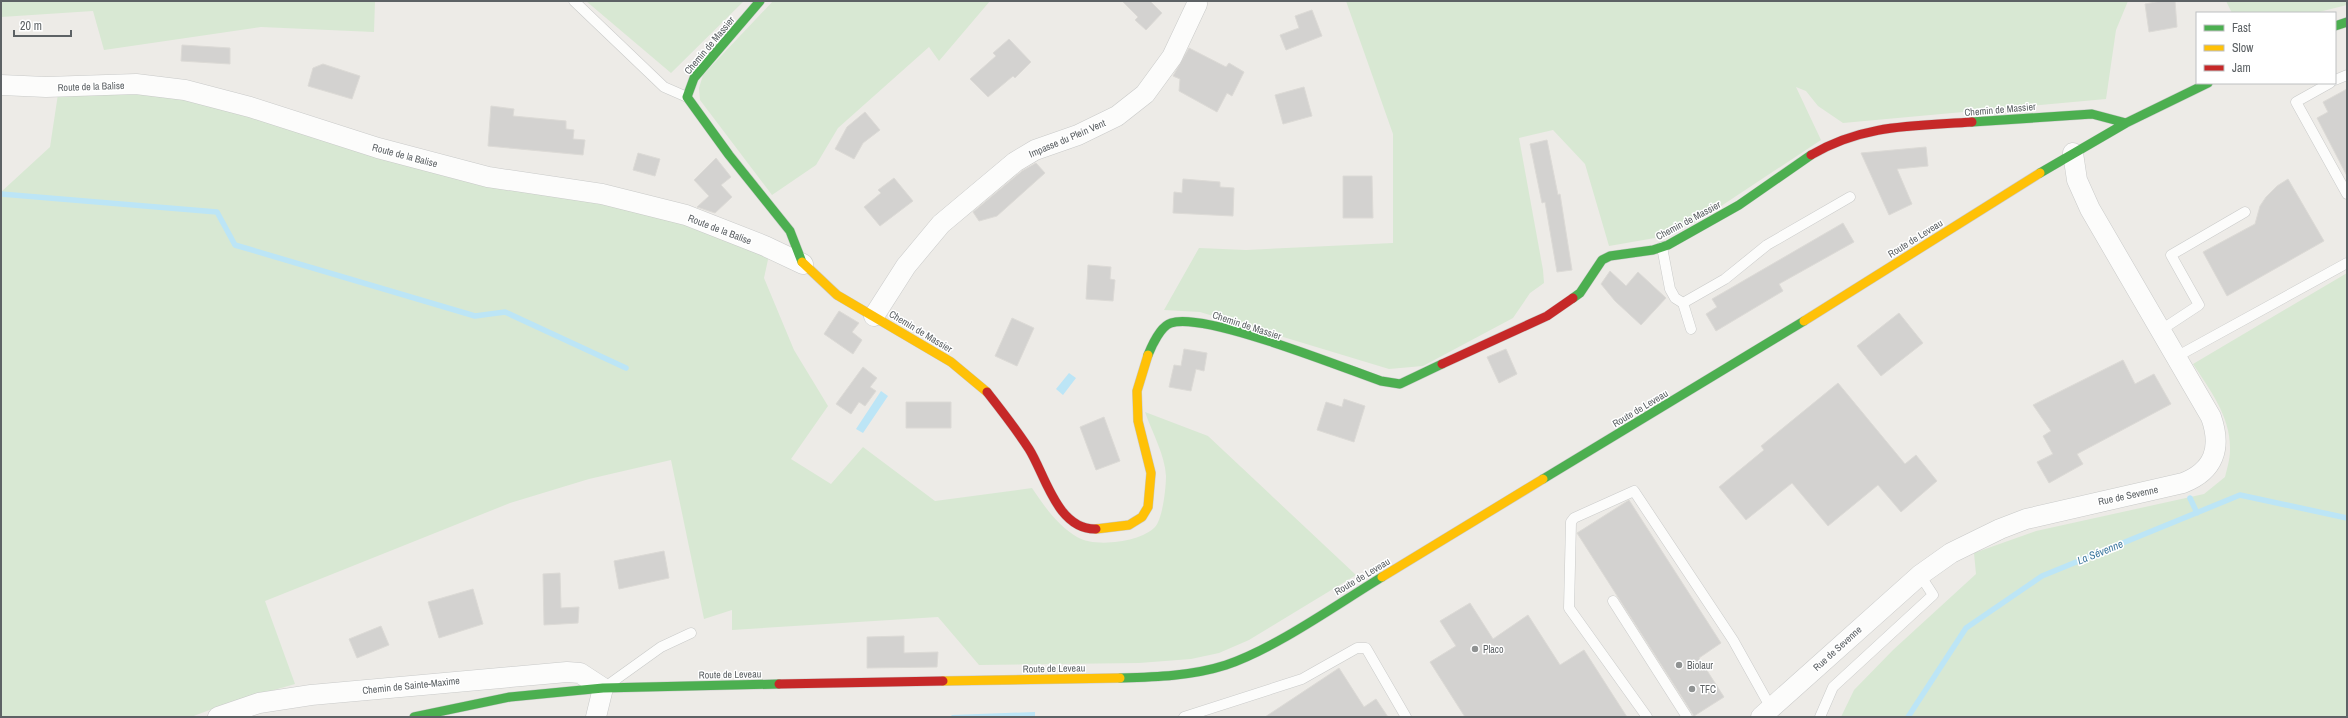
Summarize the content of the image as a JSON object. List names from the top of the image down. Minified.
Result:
{"streets":{"street":["Chemin de Massier","Route de la Balise","Impasse du Plein Vent","Route de Leveau","Rue de Sevenne","Chemin de Sainte-Maxime"]},"crossings":[["Chemin de Massier","Route de la Balise"],["Chemin de Massier","Impasse du Plein Vent"],["Chemin de Massier","Route de Leveau"],["Route de Leveau","Rue de Sevenne"],["Route de Leveau","Chemin de Sainte-Maxime"]],"water":["La Sévenne"],"places":["Placo","Biolaur","TFC"],"legend":["Fast","Slow","Jam"],"scale_bar":"20 m"}
